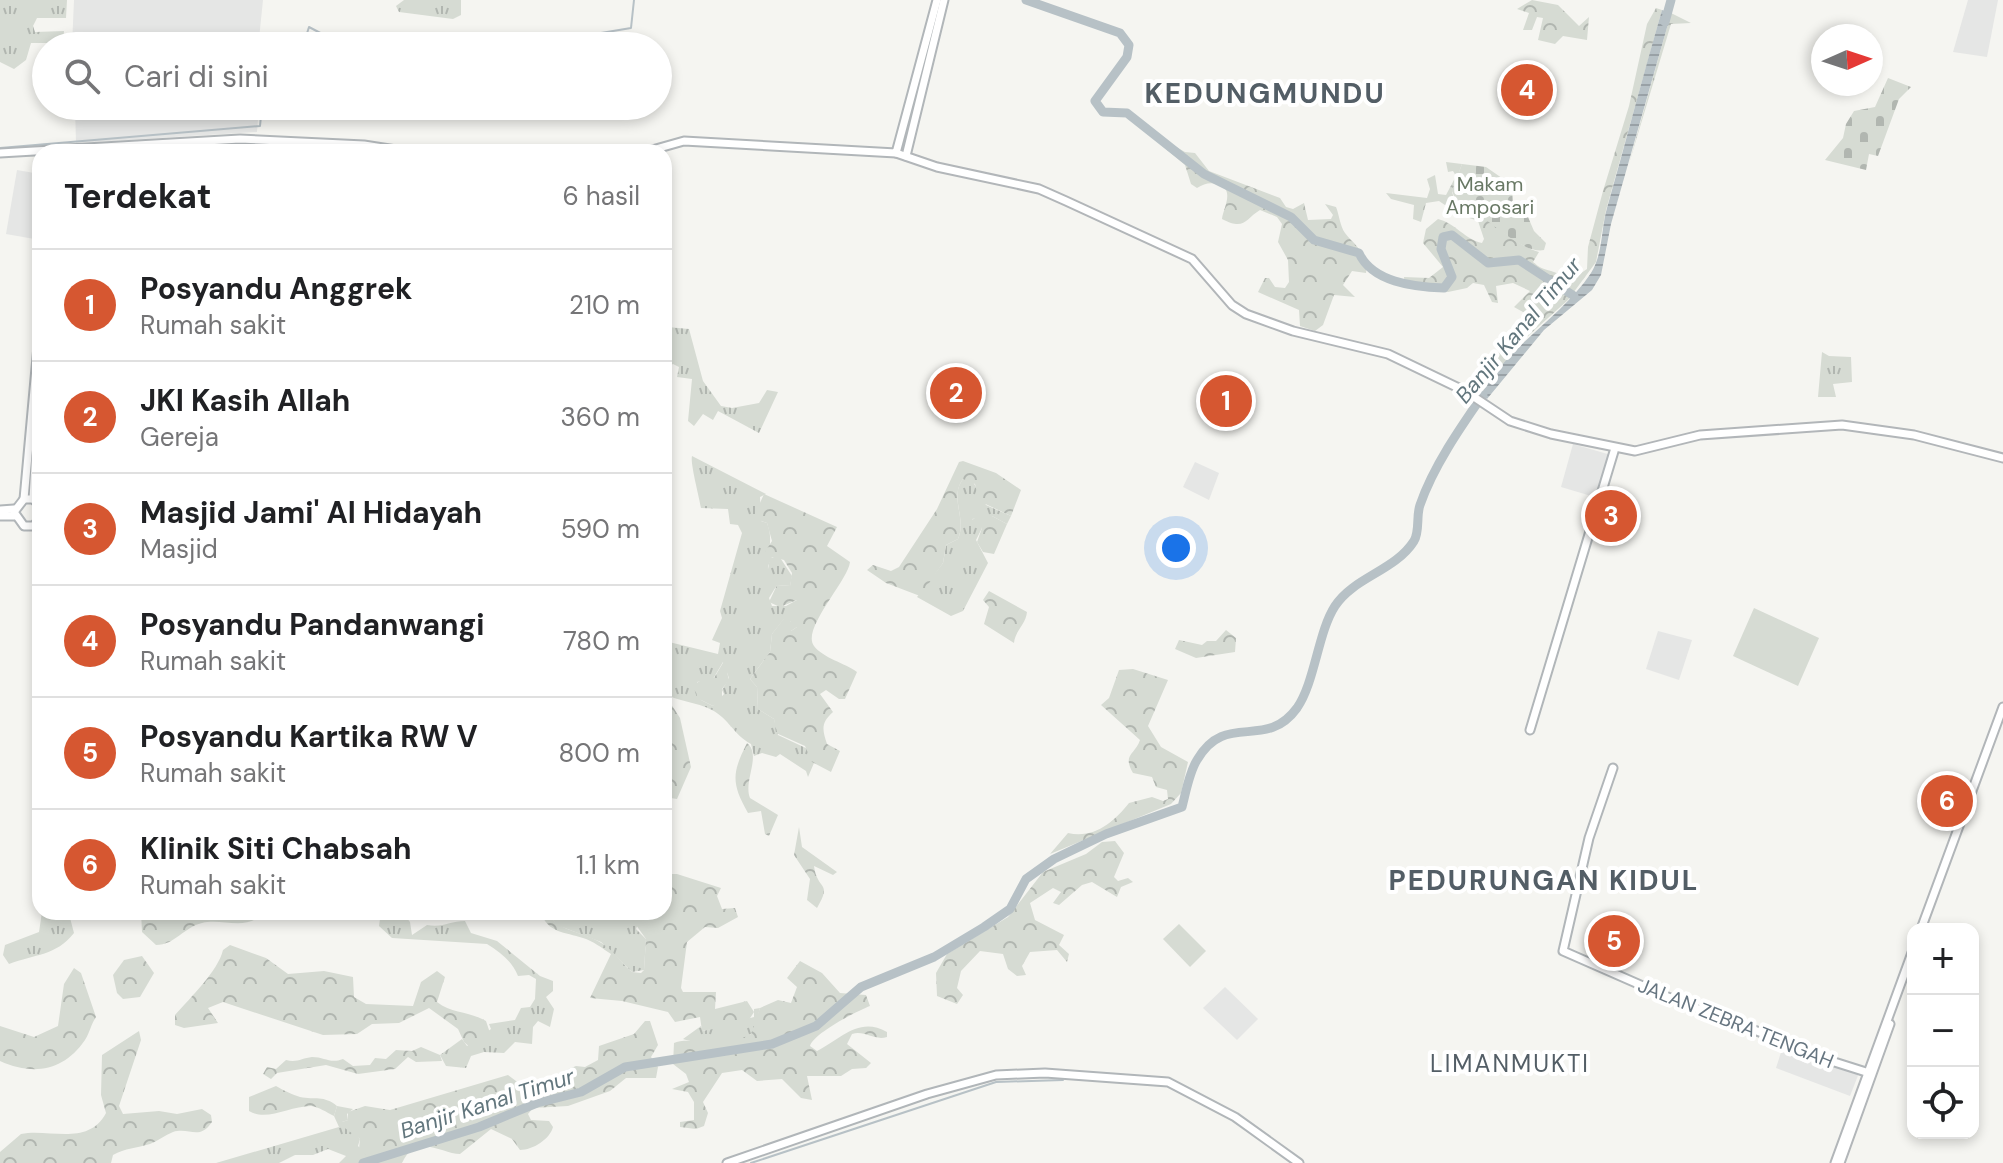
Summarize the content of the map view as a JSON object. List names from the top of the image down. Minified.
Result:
{"streets":{"main road":["JALAN ZEBRA TENGAH"]},"districts":["KEDUNGMUNDU","PEDURUNGAN KIDUL","LIMANMUKTI"],"water":["Banjir Kanal Timur"],"parks":["Makam Amposari"],"north":"right","page":{"search":"Cari di sini","pins":["4","2","1","3","6","5"],"heading":["Terdekat","6 hasil"],"list":[{"mark":"1","name":"Posyandu Anggrek","note":"Rumah sakit","value":"210 m"},{"mark":"2","name":"JKI Kasih Allah","note":"Gereja","value":"360 m"},{"mark":"3","name":"Masjid Jami' Al Hidayah","note":"Masjid","value":"590 m"},{"mark":"4","name":"Posyandu Pandanwangi","note":"Rumah sakit","value":"780 m"},{"mark":"5","name":"Posyandu Kartika RW V","note":"Rumah sakit","value":"800 m"},{"mark":"6","name":"Klinik Siti Chabsah","note":"Rumah sakit","value":"1.1 km"}],"map_buttons":["+","−"]}}
